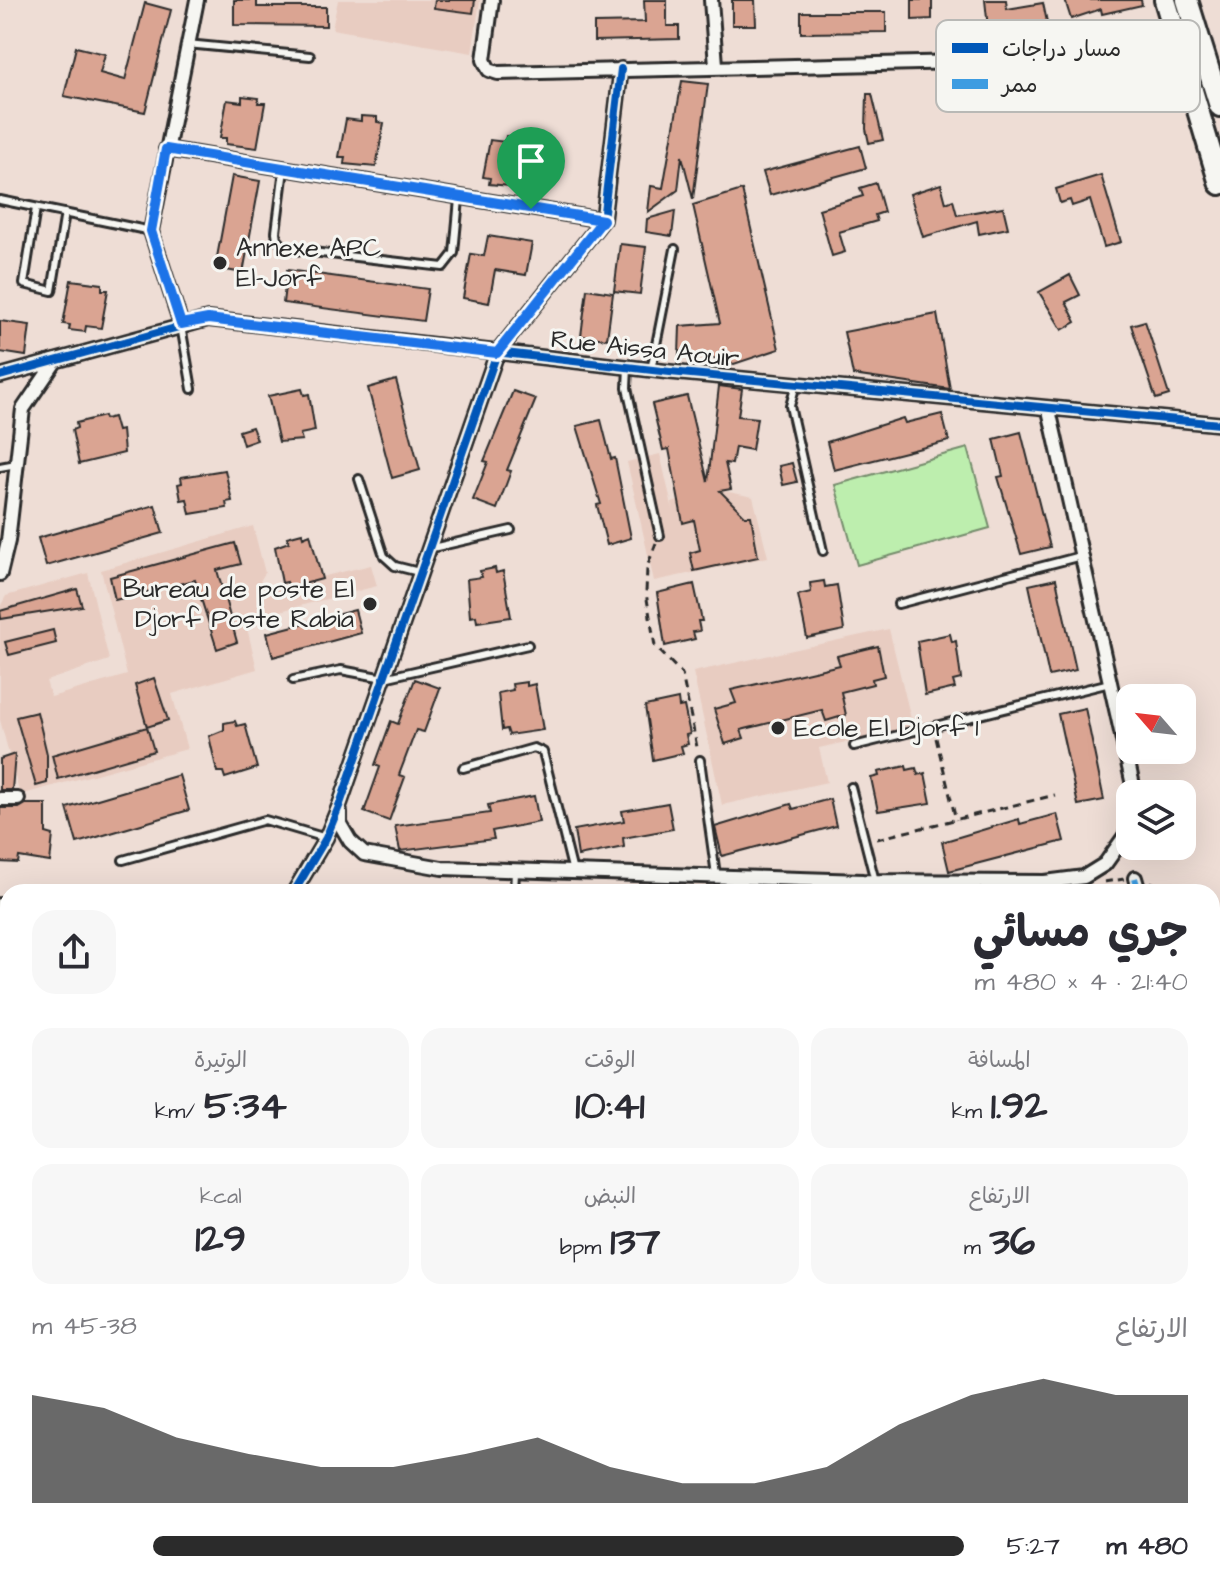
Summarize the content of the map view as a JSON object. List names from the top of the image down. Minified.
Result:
{"streets":{"street":["Rue Aissa Aouir"]},"places":["Annexe APC El-Jorf","Bureau de poste El Djorf Poste Rabia","Ecole El Djorf 1"],"legend":["مسار دراجات","ممر"],"north":"top left","page":{"heading":["جري مسائي","21:40 · 4 × 480 m"],"stats":[["المسافة","1.92 km"],["الوقت","10:41"],["الوتيرة","5:34 /km"],["الارتفاع","36 m"],["النبض","137 bpm"],["kcal","129"]],"chart":["الارتفاع","38–45 m"],"list":[{"name":"480 m","note":"5:27"}]}}
